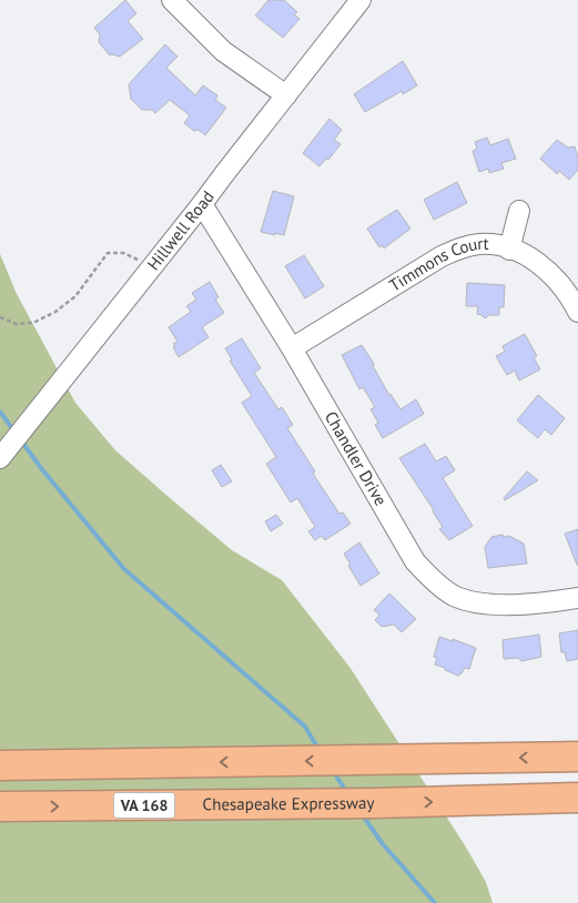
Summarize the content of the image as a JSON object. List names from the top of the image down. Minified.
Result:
{"streets":{"highway":["Chesapeake Expressway","VA 168"],"street":["Hillwell Road","Timmons Court","Chandler Drive"]},"crossings":[["Hillwell Road","Chandler Drive"],["Timmons Court","Chandler Drive"]]}
